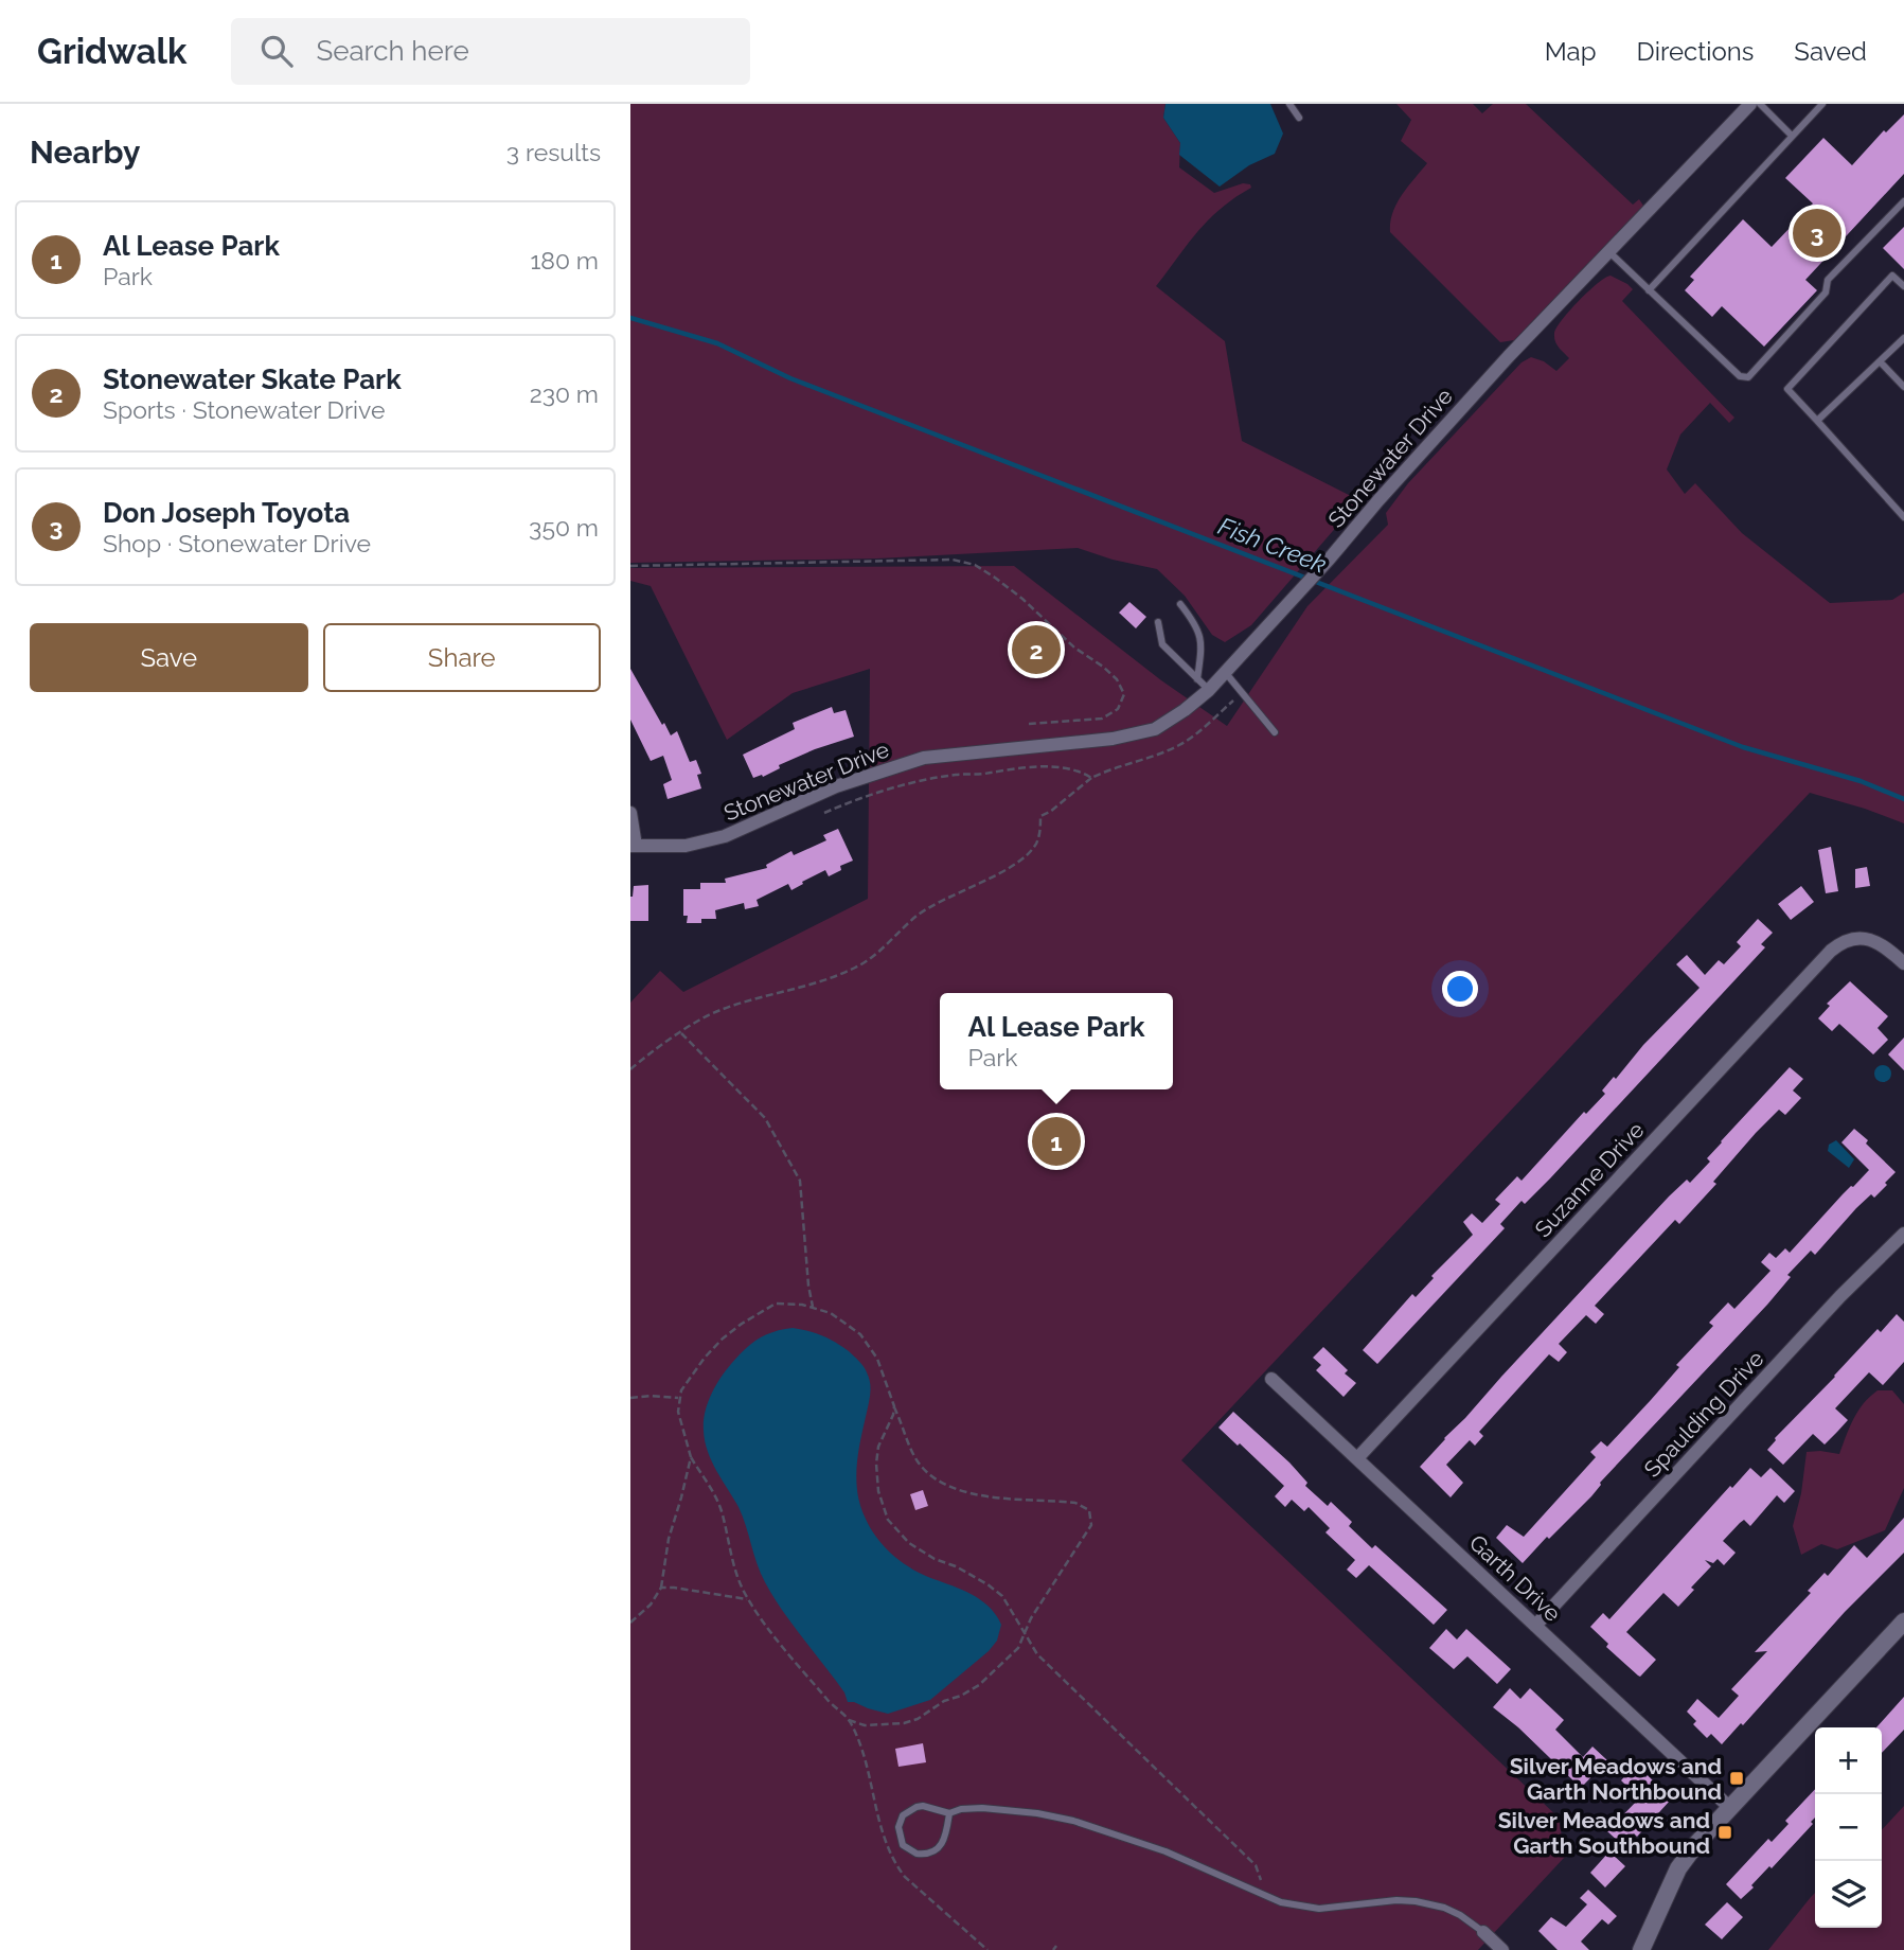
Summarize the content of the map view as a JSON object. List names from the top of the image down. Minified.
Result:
{"streets":{"street":["Stonewater Drive","Suzanne Drive","Spaulding Drive","Garth Drive"]},"crossings":[["Suzanne Drive","Garth Drive"],["Spaulding Drive","Garth Drive"]],"water":["Fish Creek"],"places":{"transit":["Silver Meadows and Garth Northbound","Silver Meadows and Garth Southbound"]},"page":{"header":"Gridwalk","search":"Search here","nav":["Map","Directions","Saved"],"heading":["Nearby","3 results"],"list":[{"mark":"1","name":"Al Lease Park","note":"Park","value":"180 m"},{"mark":"2","name":"Stonewater Skate Park","note":"Sports · Stonewater Drive","value":"230 m"},{"mark":"3","name":"Don Joseph Toyota","note":"Shop · Stonewater Drive","value":"350 m"}],"pins":["3","2","1"],"buttons":["Save","Share"],"popup":["Al Lease Park","Park"],"map_buttons":["+","−"]}}
